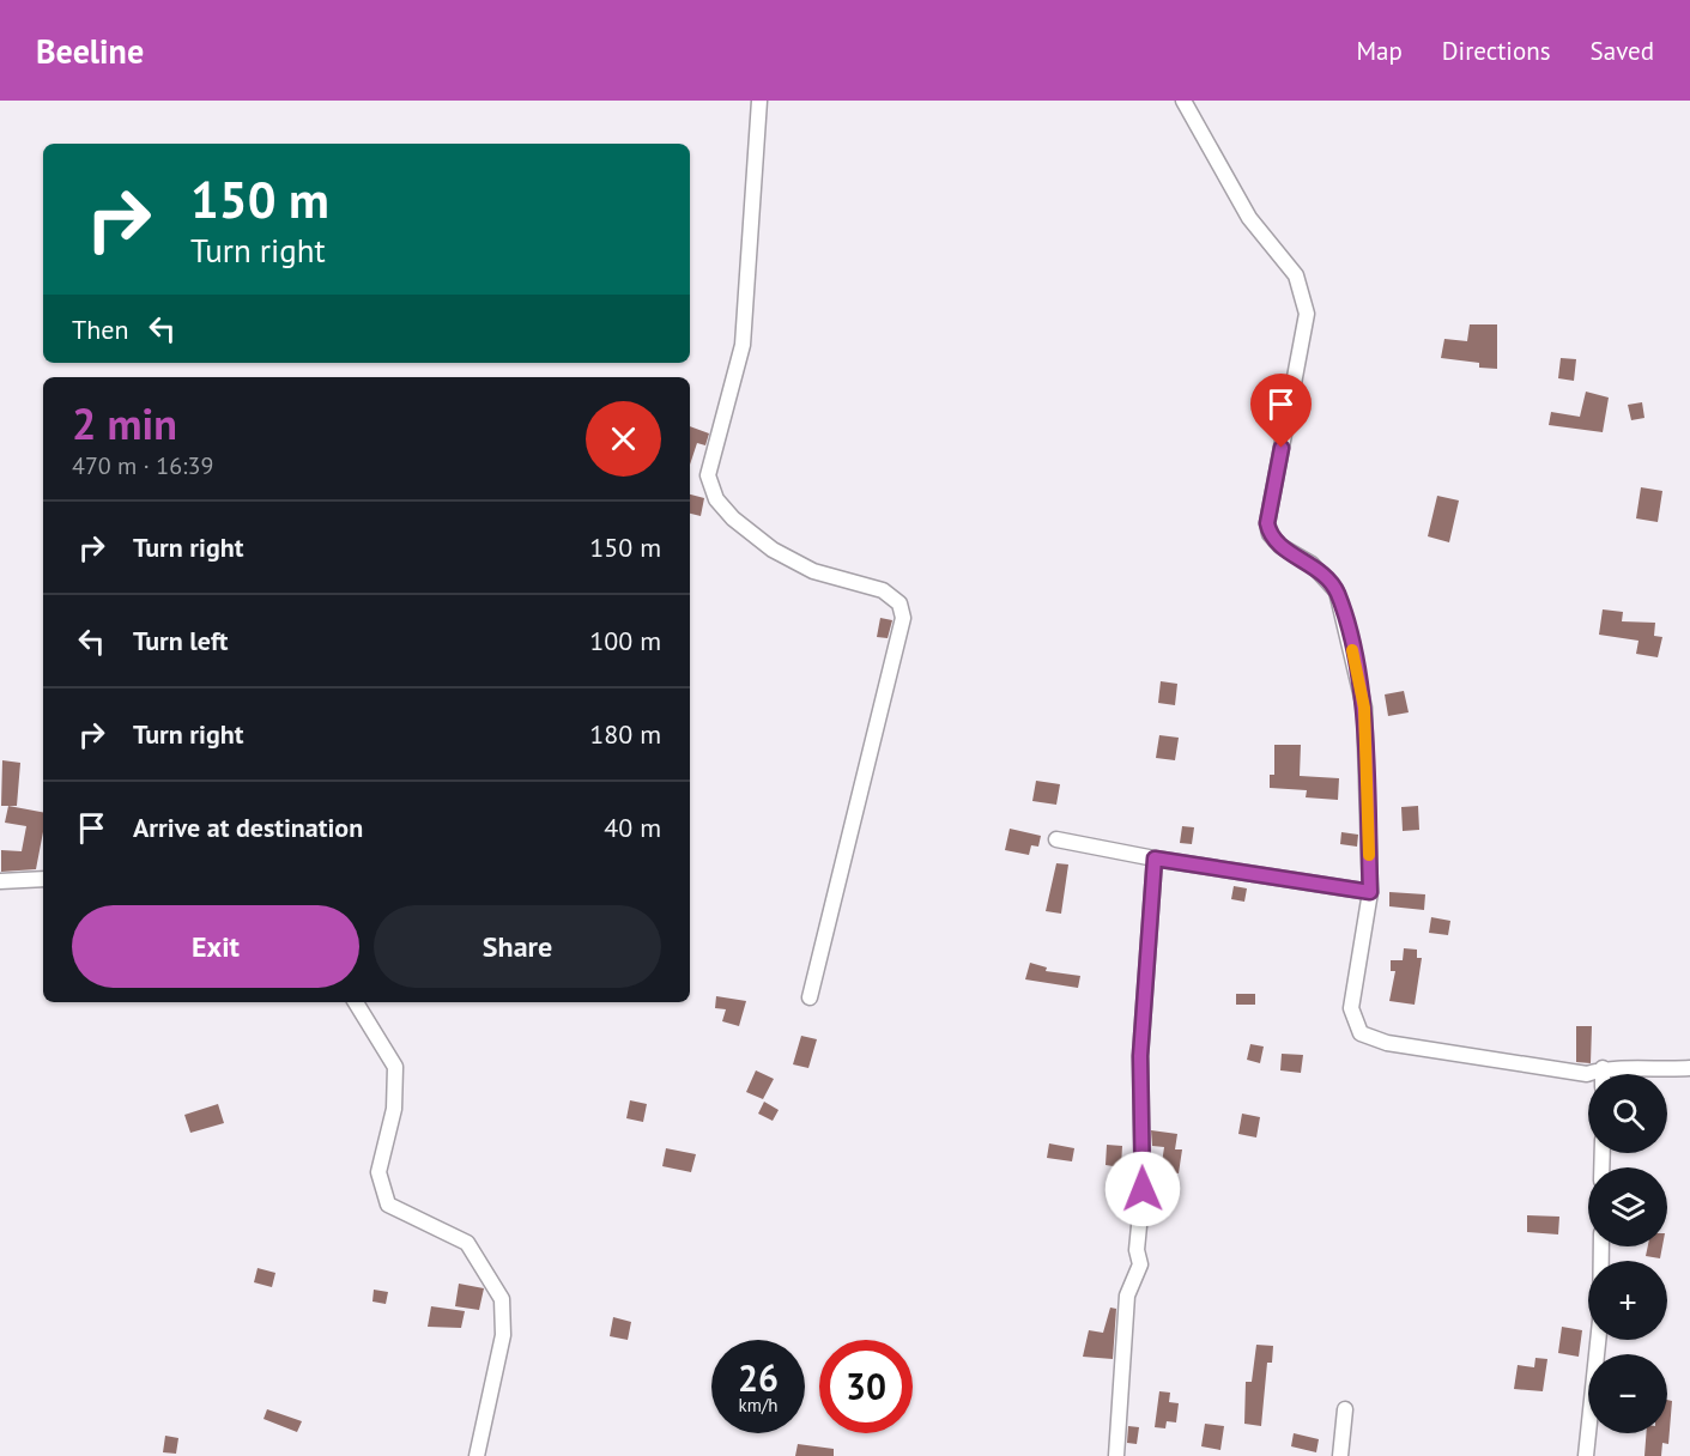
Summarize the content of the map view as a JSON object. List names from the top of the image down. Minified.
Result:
{"page":{"header":"Beeline","nav":["Map","Directions","Saved"],"turn":["150 m","Turn right"],"then":"Then","heading":["2 min","470 m · 16:39"],"list":[{"name":"Turn right","value":"150 m"},{"name":"Turn left","value":"100 m"},{"name":"Turn right","value":"180 m"},{"name":"Arrive at destination","value":"40 m"}],"buttons":["Exit","Share"],"map_buttons":["+","−"],"speed":"26 km/h","limit":"30"}}
